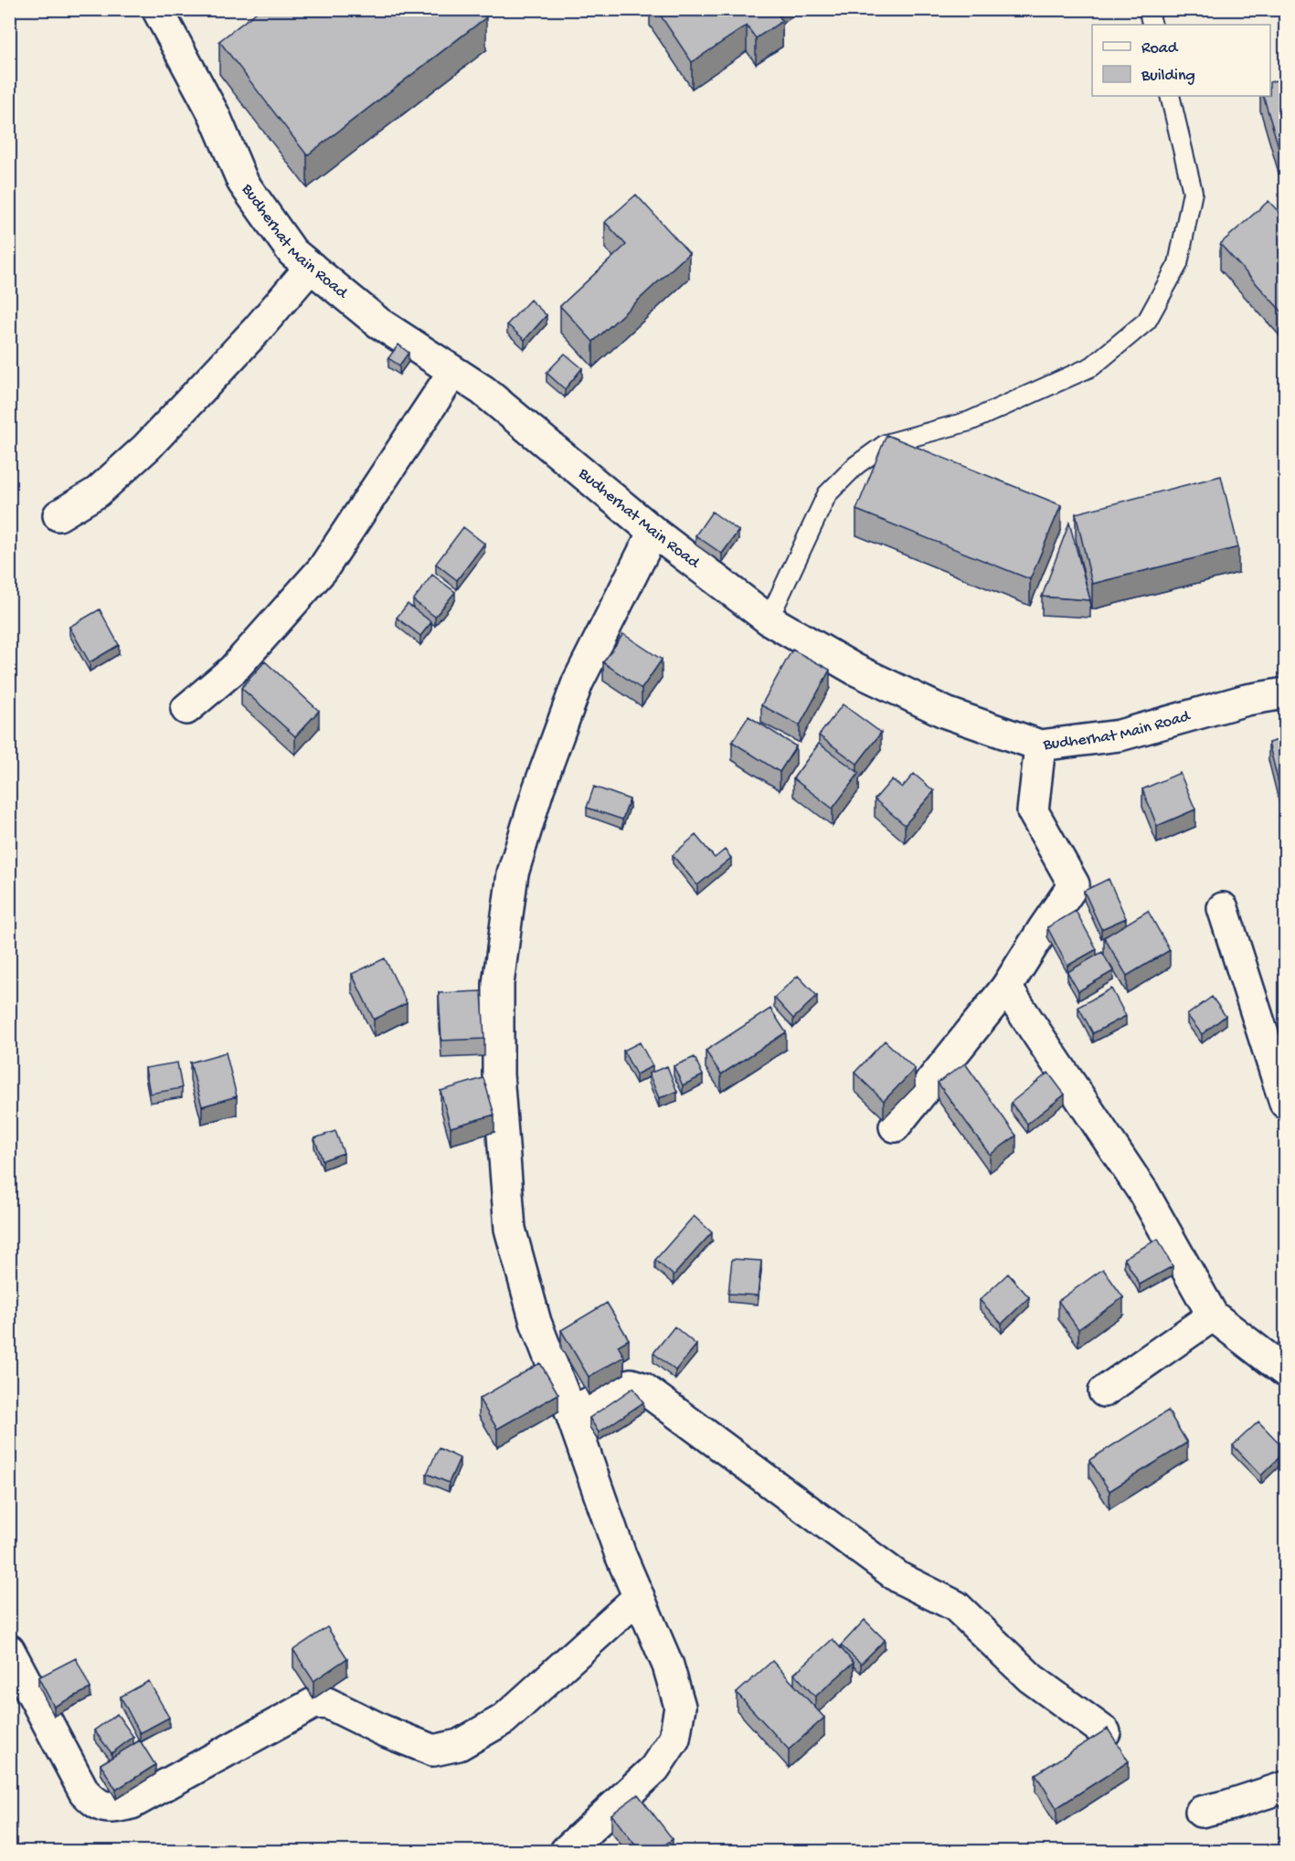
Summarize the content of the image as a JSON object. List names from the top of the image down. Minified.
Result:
{"streets":{"street":["Budherhat Main Road"]},"legend":["Road","Building"]}
